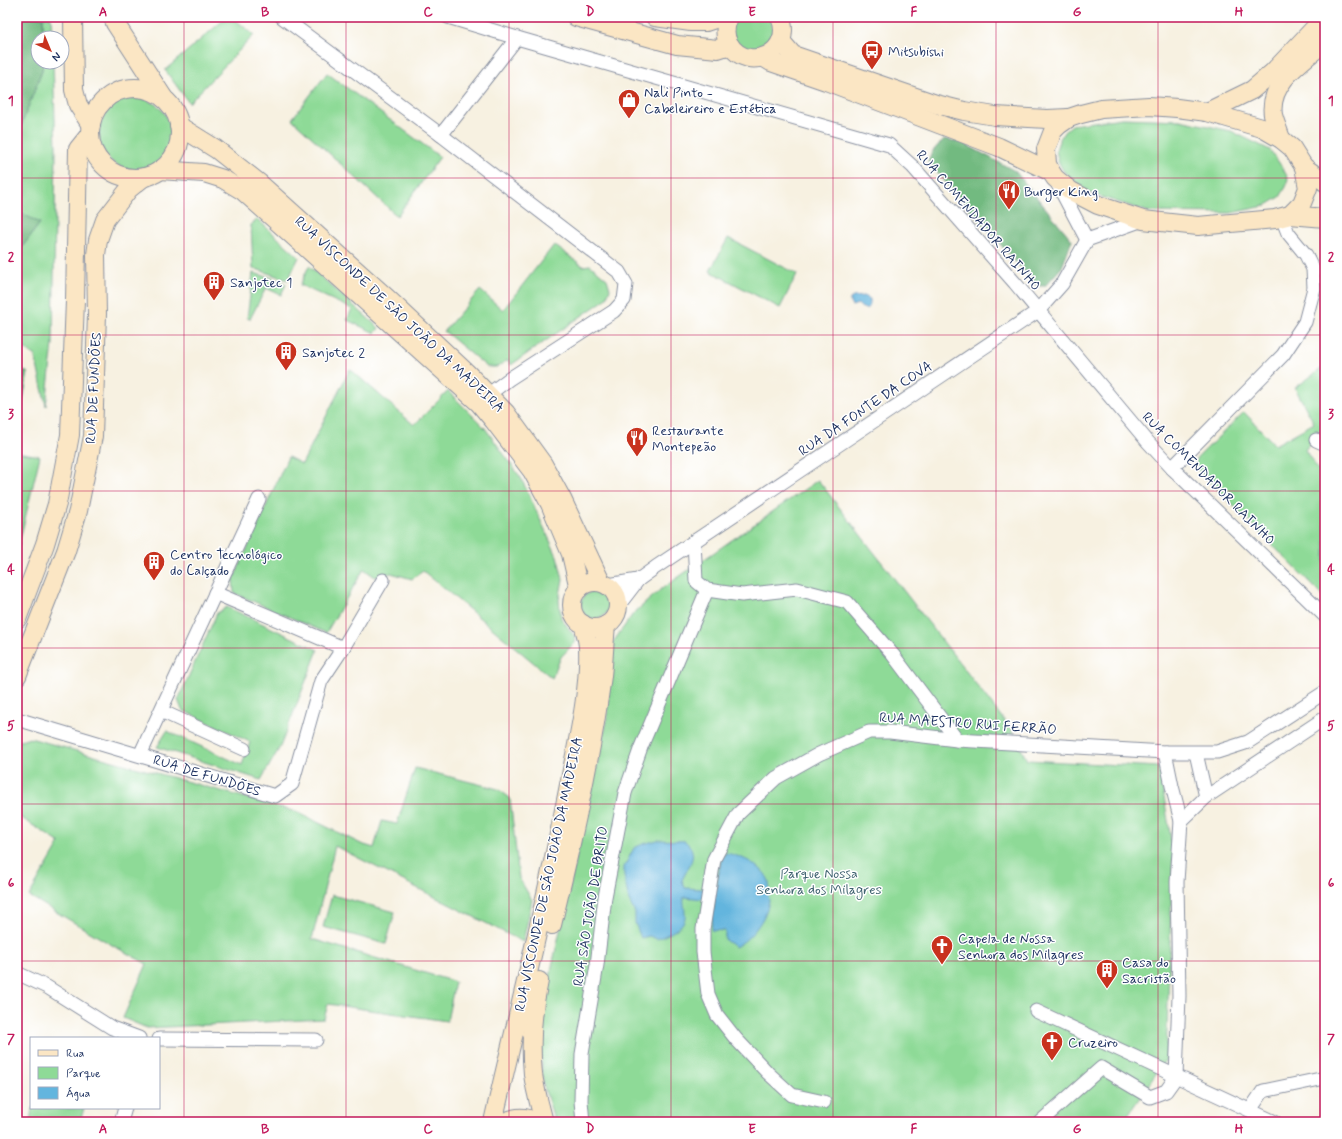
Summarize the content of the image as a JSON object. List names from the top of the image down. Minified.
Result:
{"streets":{"main road":["RUA VISCONDE DE SÃO JOÃO DA MADEIRA","RUA DE FUNDÕES"],"street":["RUA COMENDADOR RAINHO","RUA DA FONTE DA COVA","RUA MAESTRO RUI FERRÃO","RUA SÃO JOÃO DE BRITO"]},"crossings":[["RUA COMENDADOR RAINHO","RUA DA FONTE DA COVA"],["RUA VISCONDE DE SÃO JOÃO DA MADEIRA","RUA DE FUNDÕES"],["RUA VISCONDE DE SÃO JOÃO DA MADEIRA","RUA DA FONTE DA COVA"]],"parks":["Parque Nossa Senhora dos Milagres"],"places":{"bus stop":["Mitsubishi"],"shop":["Nali Pinto - Cabeleireiro e Estética"],"restaurant":["Burger King","Restaurante Montepeão"],"building":["Sanjotec 1","Sanjotec 2","Centro Tecnológico do Calçado","Casa do Sacristão"],"church":["Capela de Nossa Senhora dos Milagres","Cruzeiro"]},"legend":["Rua","Parque","Água"],"north":"bottom right","grid":{"columns":["A","B","C","D","E","F","G","H"],"rows":["1","2","3","4","5","6","7"]}}
